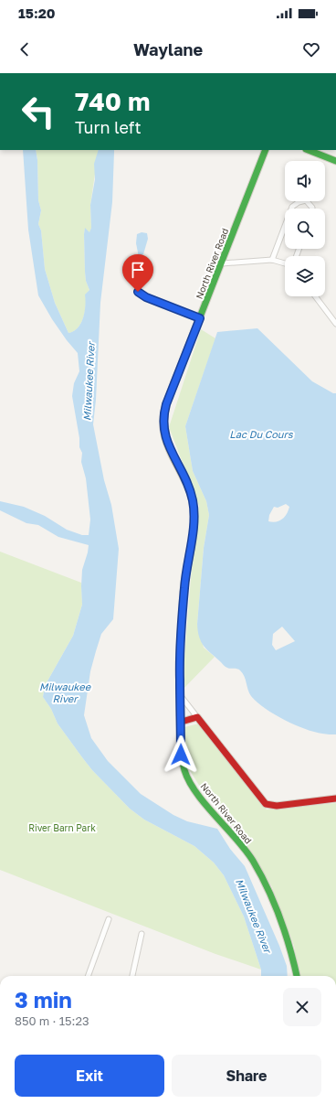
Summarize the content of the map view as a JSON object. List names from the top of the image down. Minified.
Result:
{"streets":{"street":["North River Road"]},"water":["Milwaukee River","Lac Du Cours"],"parks":["River Barn Park"],"page":{"status":"15:20","header":"Waylane","turn":["740 m","Turn left"],"heading":["3 min","850 m · 15:23"],"buttons":["Exit","Share"]}}
